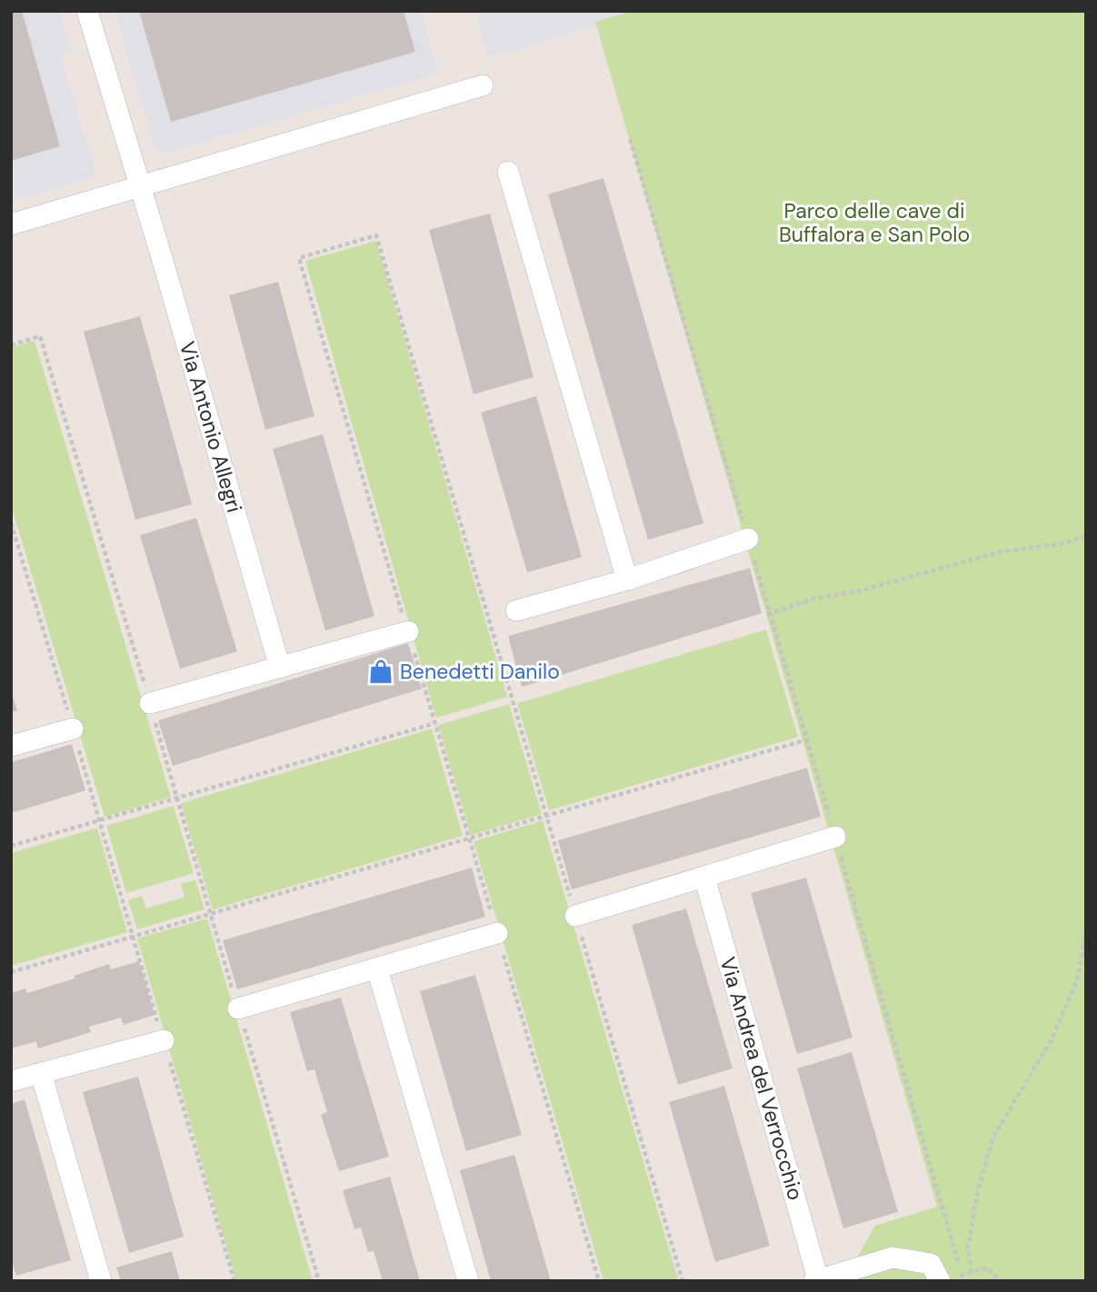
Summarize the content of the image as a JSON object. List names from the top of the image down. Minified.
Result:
{"streets":{"street":["Via Antonio Allegri","Via Andrea del Verrocchio"]},"parks":["Parco delle cave di Buffalora e San Polo"],"places":{"shop":["Benedetti Danilo"]}}
